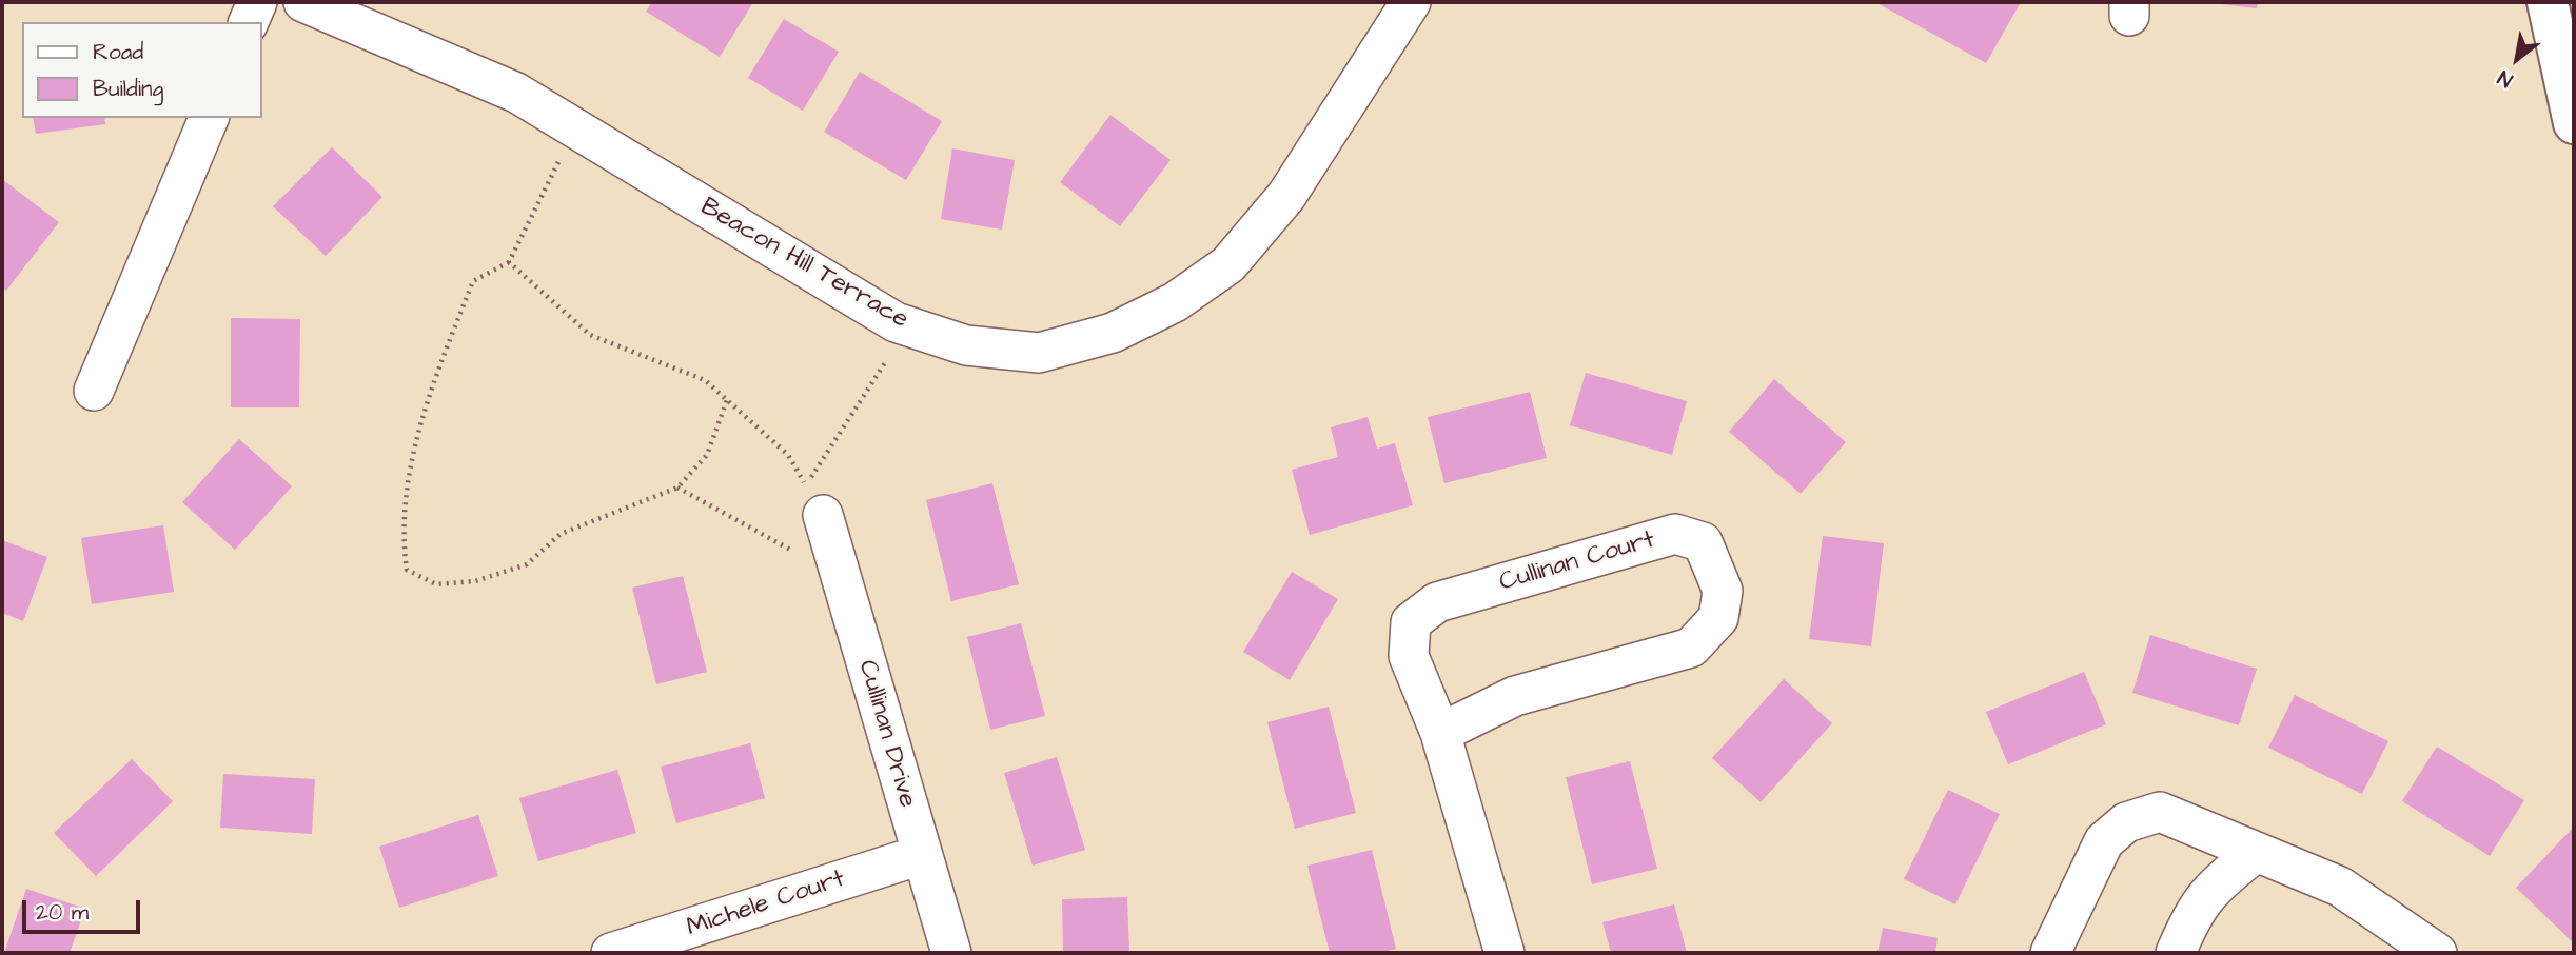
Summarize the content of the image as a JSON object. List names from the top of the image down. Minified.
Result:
{"streets":{"street":["Beacon Hill Terrace","Cullinan Court","Cullinan Drive","Michele Court"]},"crossings":[["Cullinan Drive","Michele Court"]],"legend":["Road","Building"],"scale_bar":"20 m","north":"bottom left"}
